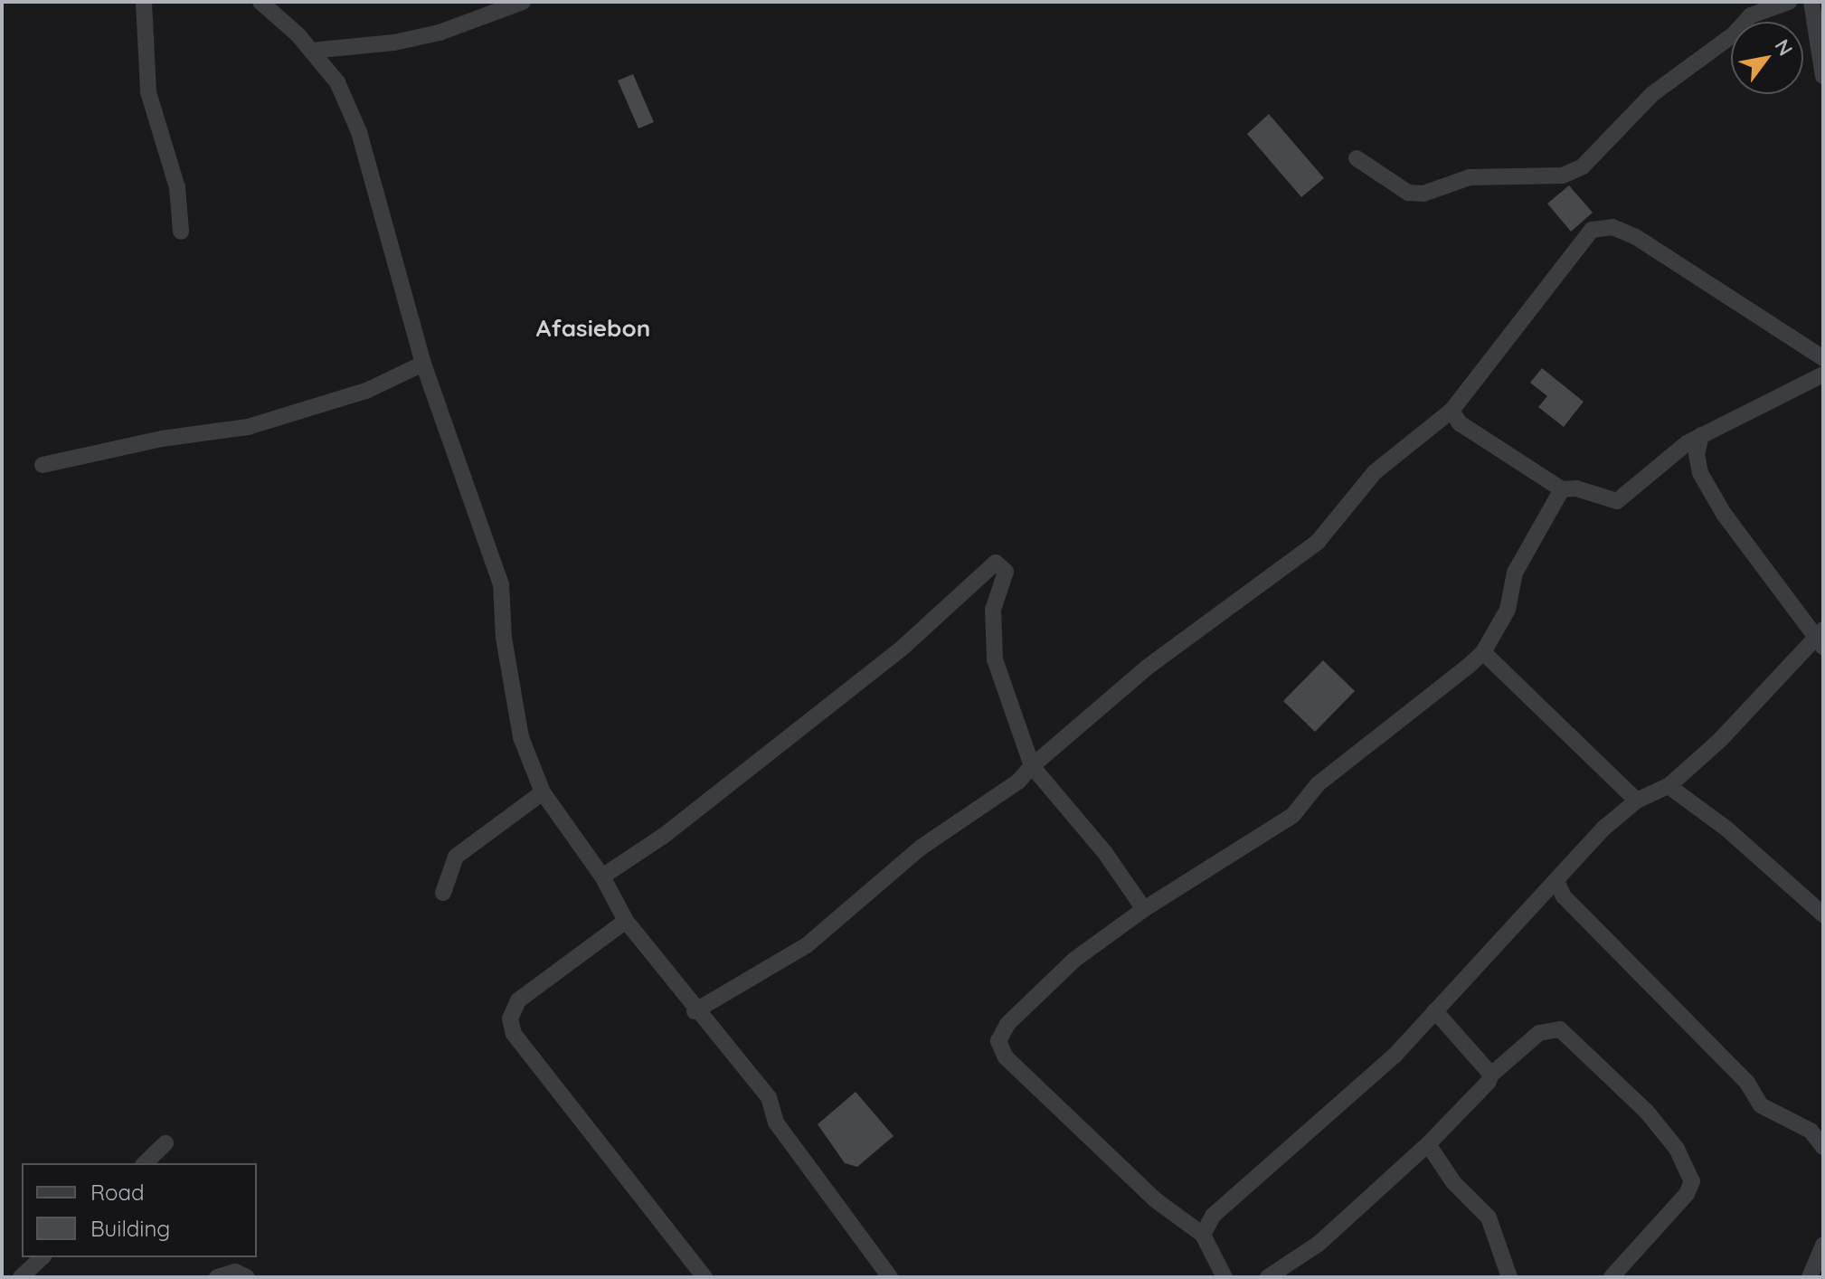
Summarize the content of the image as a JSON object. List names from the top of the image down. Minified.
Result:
{"districts":["Afasiebon"],"legend":["Road","Building"],"north":"top right"}
